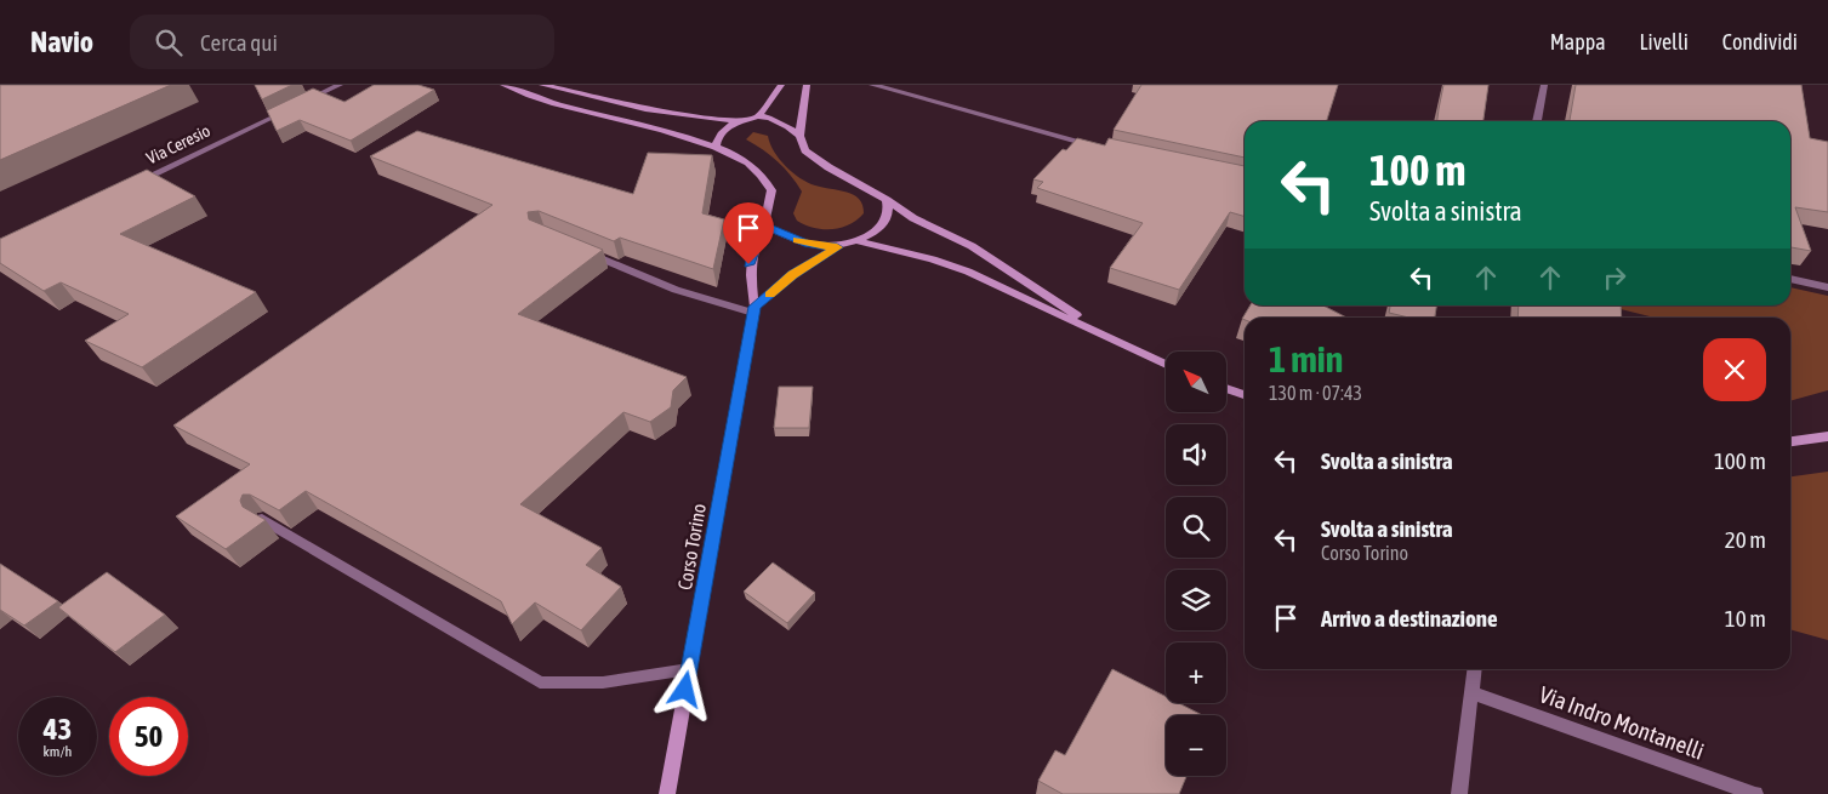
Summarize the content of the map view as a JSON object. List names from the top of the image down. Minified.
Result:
{"streets":{"main road":["Corso Torino"],"street":["Via Ceresio","Via Indro Montanelli"]},"north":"top left","page":{"header":"Navio","search":"Cerca qui","nav":["Mappa","Livelli","Condividi"],"turn":["100 m","Svolta a sinistra"],"heading":["1 min","130 m · 07:43"],"map_buttons":["+","−"],"list":[{"name":"Svolta a sinistra","value":"100 m"},{"name":"Svolta a sinistra","note":"Corso Torino","value":"20 m"},{"name":"Arrivo a destinazione","value":"10 m"}],"speed":"43 km/h","limit":"50"}}
